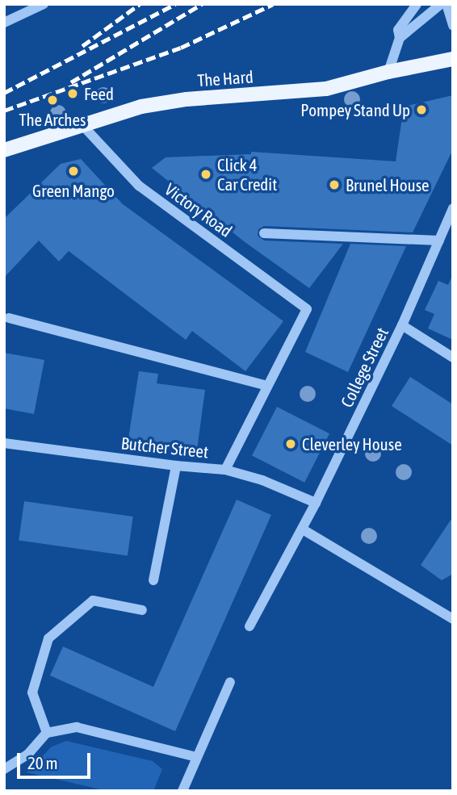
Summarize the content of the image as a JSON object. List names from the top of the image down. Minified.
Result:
{"streets":{"main road":["The Hard"],"street":["Victory Road","College Street","Butcher Street"]},"crossings":[["The Hard","Victory Road"],["College Street","Butcher Street"]],"places":["Feed","The Arches","Pompey Stand Up","Green Mango","Click 4 Car Credit","Brunel House","Cleverley House"],"scale_bar":"20 m"}
